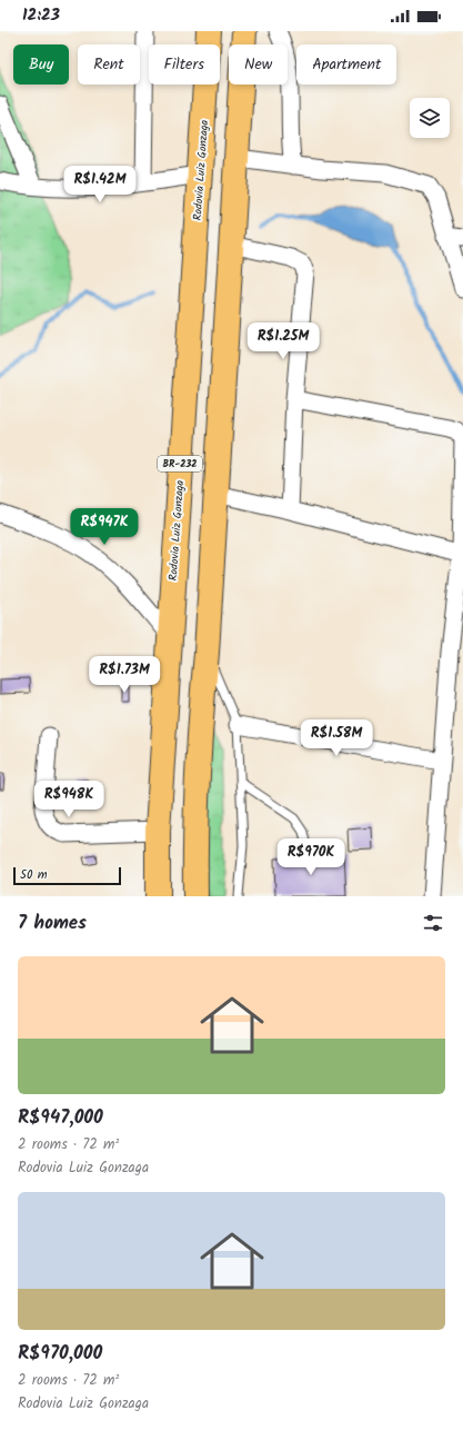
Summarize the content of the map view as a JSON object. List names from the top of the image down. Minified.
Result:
{"streets":{"highway":["Rodovia Luiz Gonzaga","BR-232"]},"scale_bar":"50 m","page":{"status":"12:23","chip":["Buy","Rent","Filters","New","Apartment"],"price":["R$1.42M","R$1.25M","R$947K","R$1.73M","R$1.58M","R$948K","R$970K"],"scale":"50 m","heading":"7 homes","list":[{"name":"R$947,000","note":"2 rooms · 72 m² · Rodovia Luiz Gonzaga"},{"name":"R$970,000","note":"2 rooms · 72 m² · Rodovia Luiz Gonzaga"}]}}
